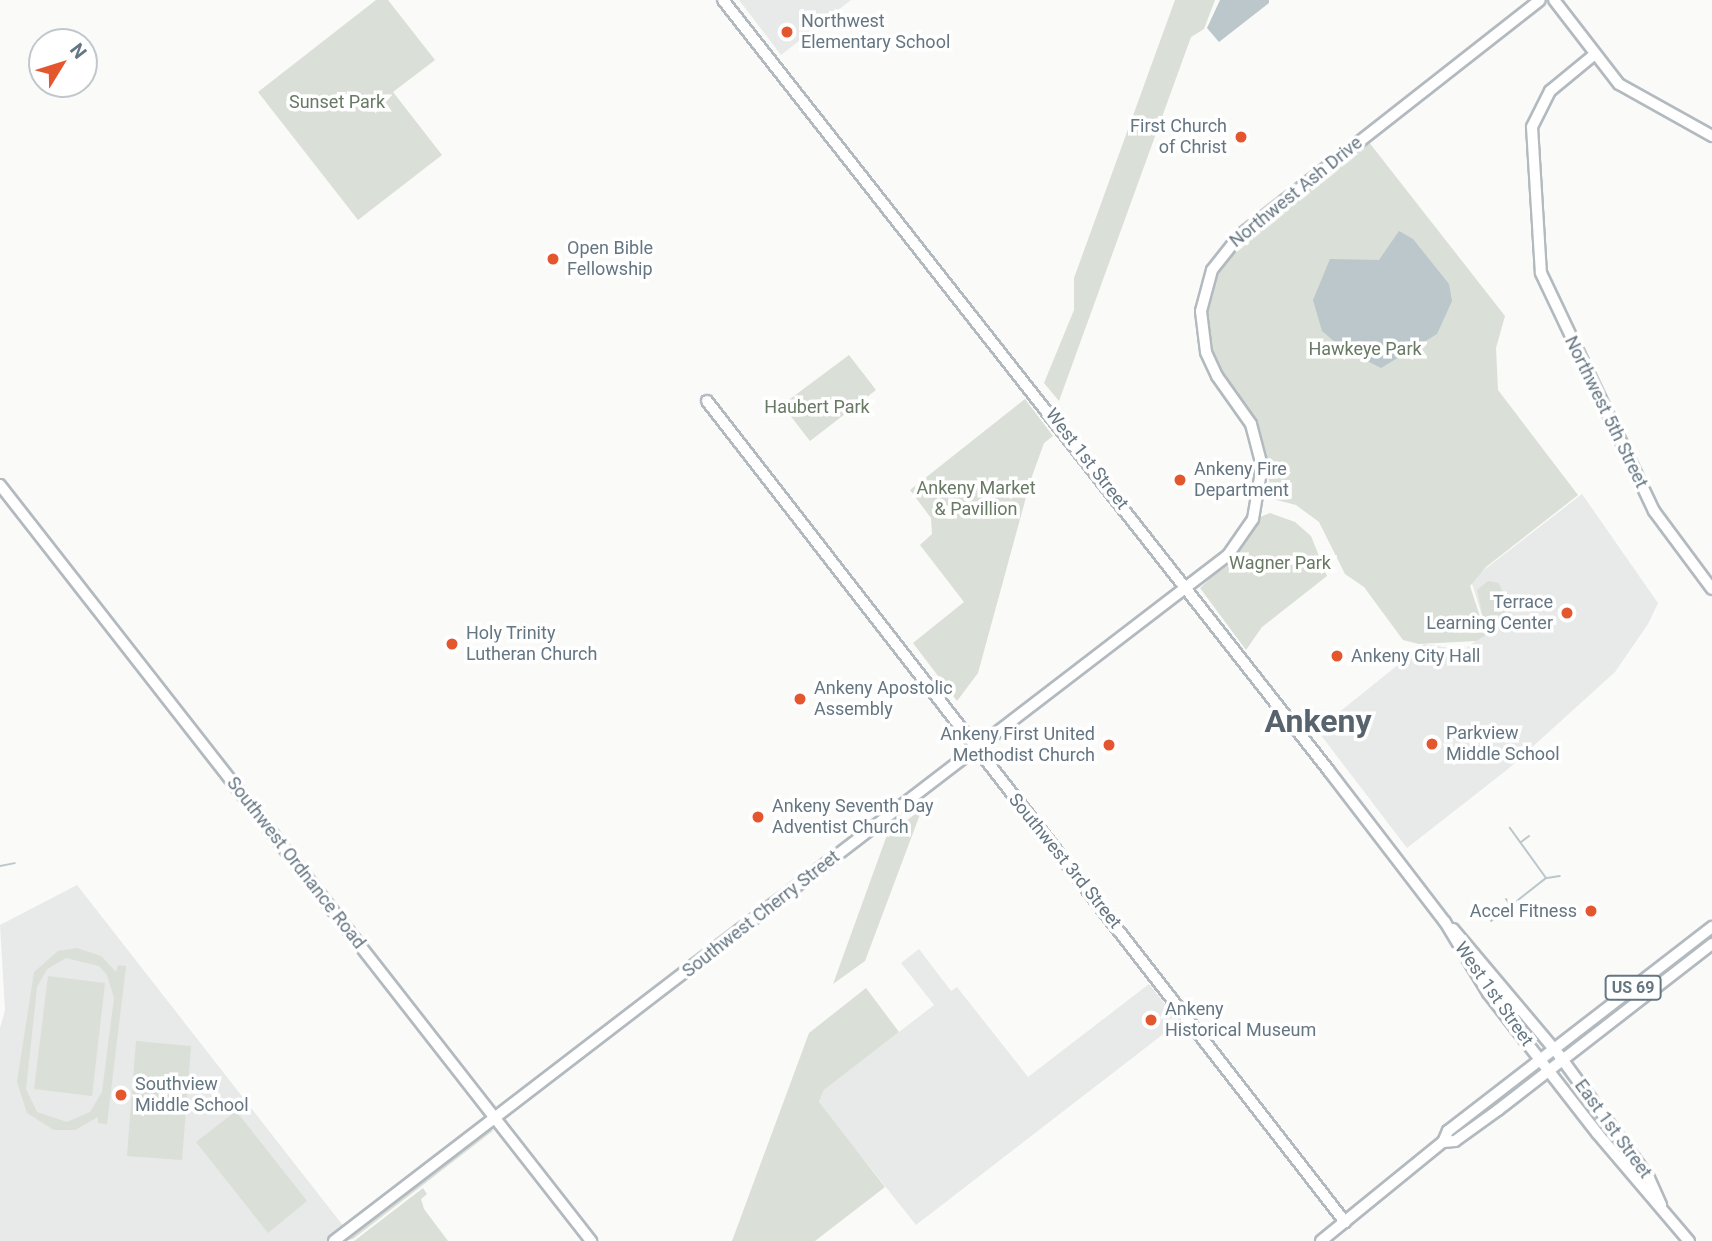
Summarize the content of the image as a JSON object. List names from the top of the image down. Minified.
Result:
{"streets":{"street":["Northwest Ash Drive","Northwest 5th Street","West 1st Street","Southwest 3rd Street","Southwest Ordnance Road","Southwest Cherry Street","US 69","East 1st Street"]},"crossings":[["Northwest Ash Drive","West 1st Street"],["Northwest Ash Drive","Southwest Cherry Street"],["West 1st Street","Southwest Cherry Street"],["West 1st Street","US 69"],["West 1st Street","East 1st Street"],["Southwest 3rd Street","Southwest Cherry Street"],["Southwest 3rd Street","US 69"],["Southwest Ordnance Road","Southwest Cherry Street"],["US 69","East 1st Street"]],"districts":["Ankeny"],"parks":["Sunset Park","Hawkeye Park","Haubert Park","Ankeny Market & Pavillion","Wagner Park"],"places":["Northwest Elementary School","First Church of Christ","Open Bible Fellowship","Ankeny Fire Department","Terrace Learning Center","Holy Trinity Lutheran Church","Ankeny City Hall","Ankeny Apostolic Assembly","Parkview Middle School","Ankeny First United Methodist Church","Ankeny Seventh Day Adventist Church","Accel Fitness","Ankeny Historical Museum","Southview Middle School"],"north":"top right"}
